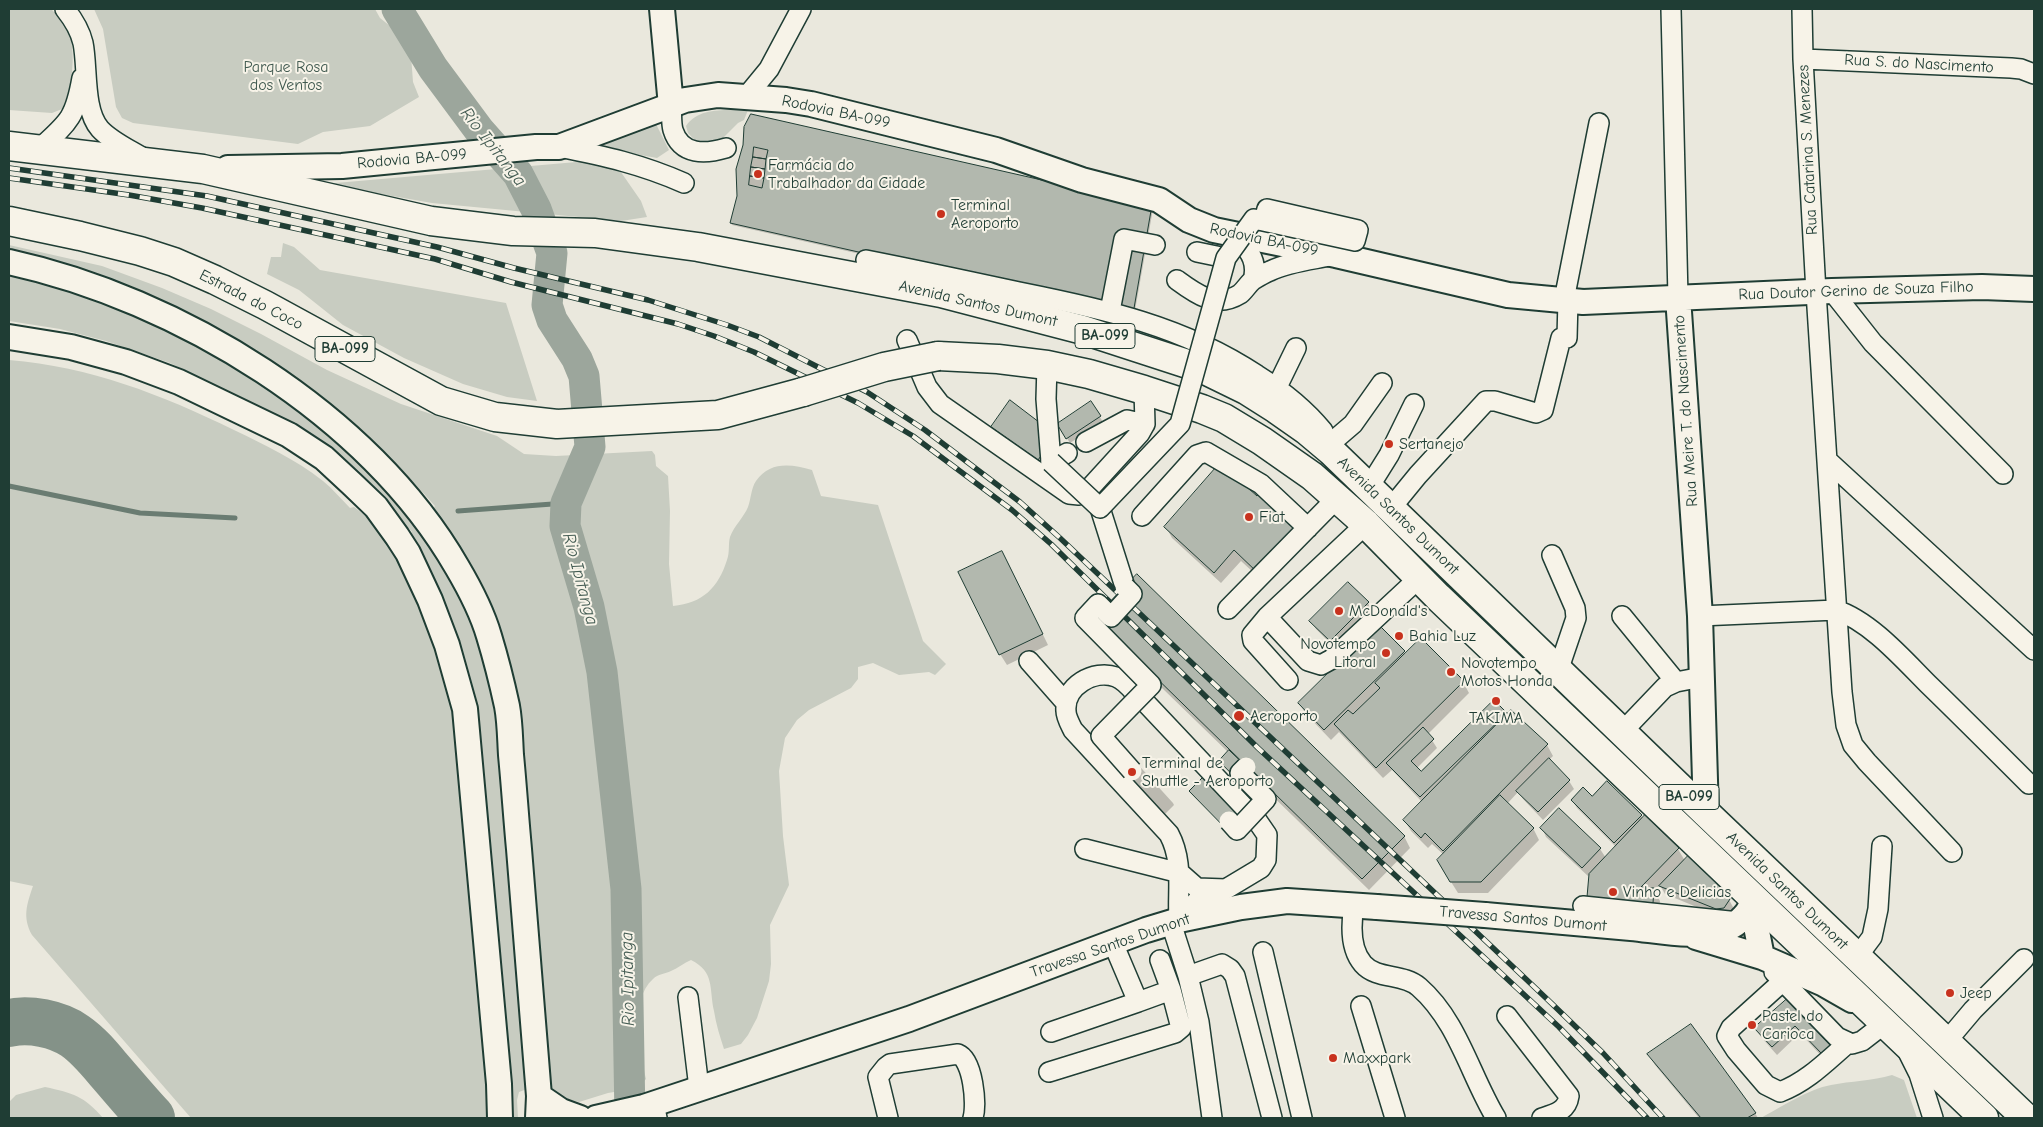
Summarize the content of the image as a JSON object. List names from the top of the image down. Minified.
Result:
{"streets":{"highway":["Estrada do Coco","Avenida Santos Dumont","BA-099"],"main road":["Rodovia BA-099","Rua Doutor Gerino de Souza Filho","Rua Meire T. do Nascimento","Travessa Santos Dumont"],"street":["Rua S. do Nascimento","Rua Catarina S. Menezes"]},"crossings":[["Rua S. do Nascimento","Rua Catarina S. Menezes"],["Rodovia BA-099","Rua Doutor Gerino de Souza Filho"],["Rodovia BA-099","Avenida Santos Dumont"],["Rodovia BA-099","BA-099"],["Rua Catarina S. Menezes","Rua Doutor Gerino de Souza Filho"],["Rua Doutor Gerino de Souza Filho","Rua Meire T. do Nascimento"],["Estrada do Coco","Avenida Santos Dumont"],["Avenida Santos Dumont","BA-099"],["Avenida Santos Dumont","Rua Meire T. do Nascimento"],["Avenida Santos Dumont","Travessa Santos Dumont"]],"water":["Rio Ipitanga"],"parks":["Parque Rosa dos Ventos"],"places":["Farmácia do Trabalhador da Cidade","Terminal Aeroporto","Sertanejo","Fiat","McDonald's","Bahia Luz","Novotempo Litoral","Novotempo Motos Honda","TAKIMA","Aeroporto","Terminal de Shuttle - Aeroporto","Vinho e Delicias","Jeep","Pastel do Carioca","Maxxpark"]}
